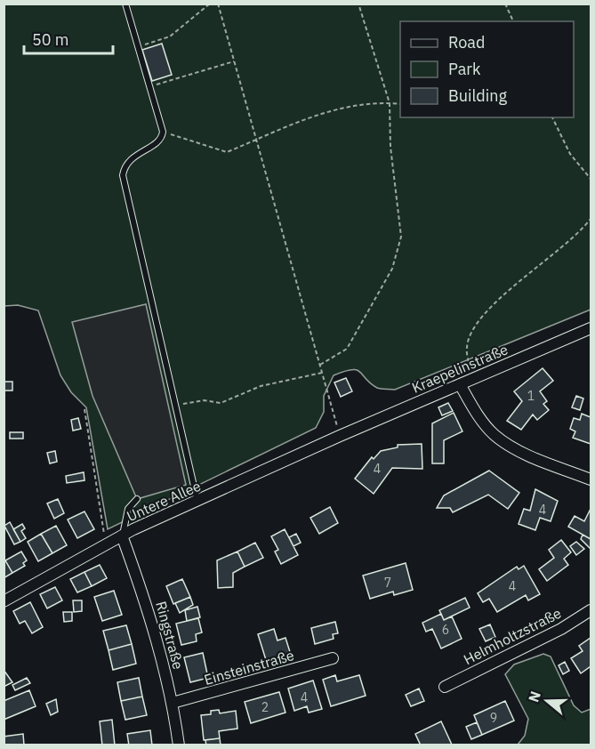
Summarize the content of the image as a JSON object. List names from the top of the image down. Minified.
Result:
{"streets":{"street":["Kraepelinstraße","Untere Allee","Ringstraße","Helmholtzstraße","Einsteinstraße"]},"crossings":[["Kraepelinstraße","Untere Allee"],["Untere Allee","Ringstraße"],["Ringstraße","Einsteinstraße"]],"house_numbers":["1","4","4","7","4","6","4","2","9"],"legend":["Road","Park","Building"],"scale_bar":"50 m","north":"left"}
